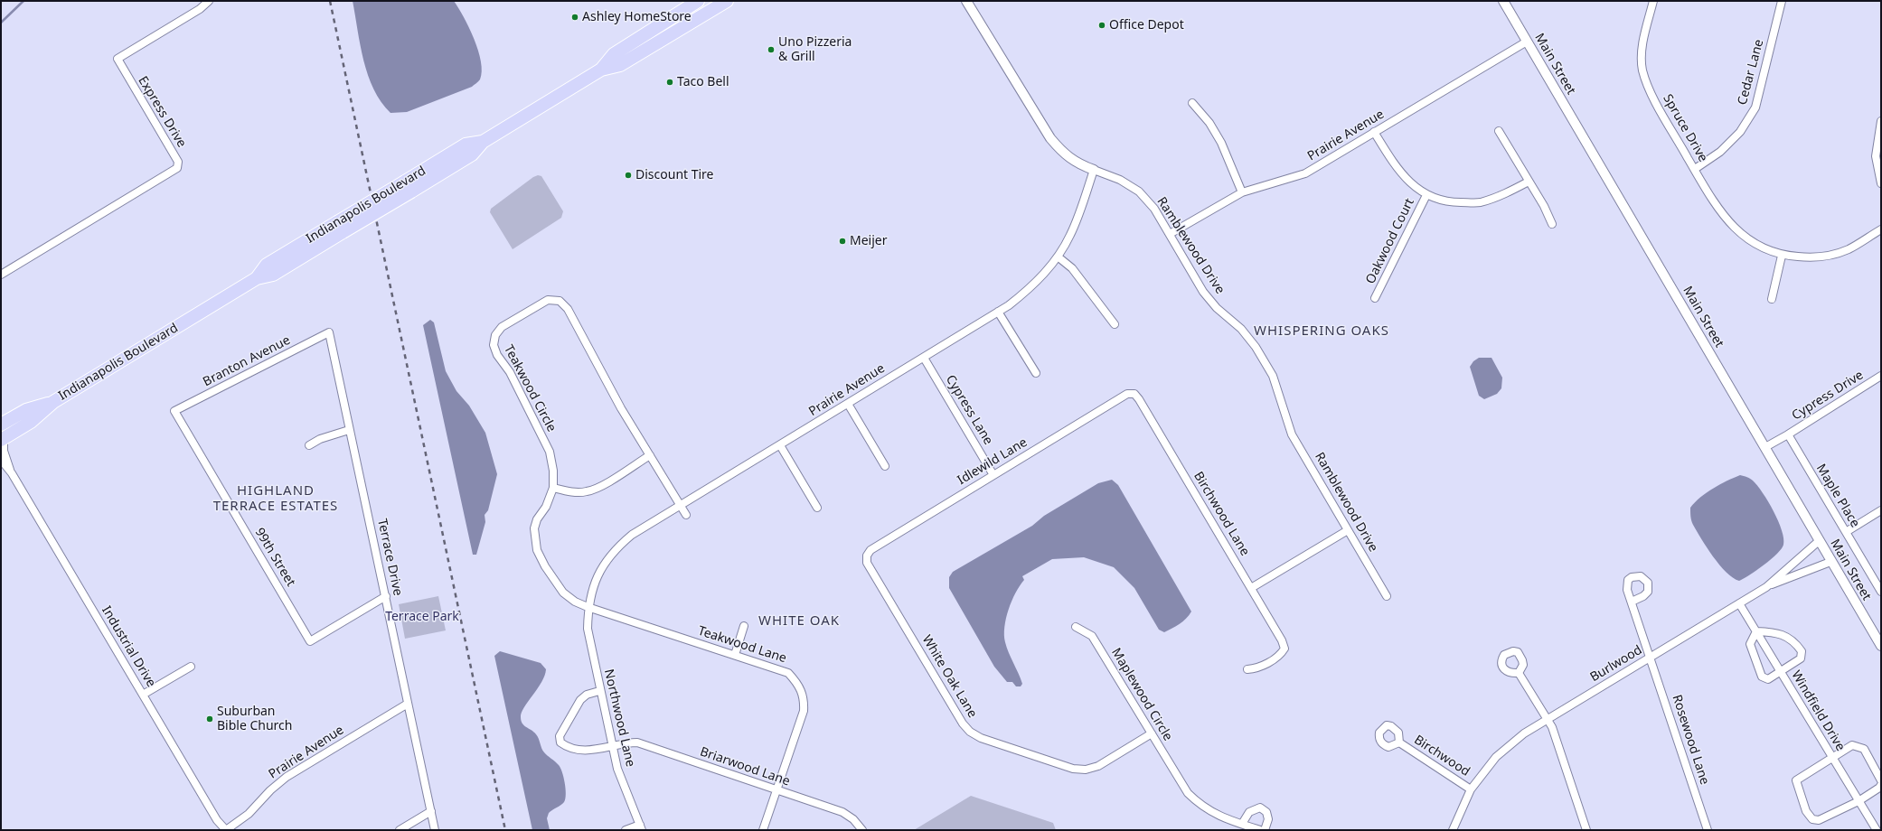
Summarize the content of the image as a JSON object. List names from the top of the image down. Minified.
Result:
{"streets":{"highway":["Indianapolis Boulevard"],"street":["Main Street","Cedar Lane","Express Drive","Spruce Drive","Prairie Avenue","Oakwood Court","Ramblewood Drive","Branton Avenue","Teakwood Circle","Cypress Drive","Cypress Lane","Idlewild Lane","Maple Place","Birchwood Lane","99th Street","Terrace Drive","Teakwood Lane","Industrial Drive","Burlwood","White Oak Lane","Maplewood Circle","Windfield Drive","Northwood Lane","Rosewood Lane","Birchwood","Briarwood Lane"]},"crossings":[["Main Street","Prairie Avenue"],["Main Street","Burlwood"],["Cedar Lane","Spruce Drive"],["Prairie Avenue","Ramblewood Drive"],["Prairie Avenue","Teakwood Circle"],["Prairie Avenue","Cypress Lane"],["Prairie Avenue","Terrace Drive"],["Prairie Avenue","Teakwood Lane"],["Prairie Avenue","Industrial Drive"],["Prairie Avenue","Northwood Lane"],["Indianapolis Boulevard","Industrial Drive"],["Branton Avenue","99th Street"],["Branton Avenue","Terrace Drive"],["Teakwood Circle","Teakwood Lane"],["Teakwood Circle","Northwood Lane"],["Cypress Drive","Maple Place"],["Cypress Lane","Idlewild Lane"],["Idlewild Lane","Birchwood Lane"],["Idlewild Lane","White Oak Lane"],["99th Street","Terrace Drive"],["Teakwood Lane","Northwood Lane"],["Teakwood Lane","Briarwood Lane"],["Burlwood","Windfield Drive"],["Burlwood","Rosewood Lane"],["Burlwood","Birchwood"],["White Oak Lane","Maplewood Circle"],["Northwood Lane","Briarwood Lane"]],"districts":["WHISPERING OAKS","HIGHLAND TERRACE ESTATES","WHITE OAK"],"parks":["Terrace Park"],"places":["Ashley HomeStore","Office Depot","Uno Pizzeria & Grill","Taco Bell","Discount Tire","Meijer","Suburban Bible Church"]}
